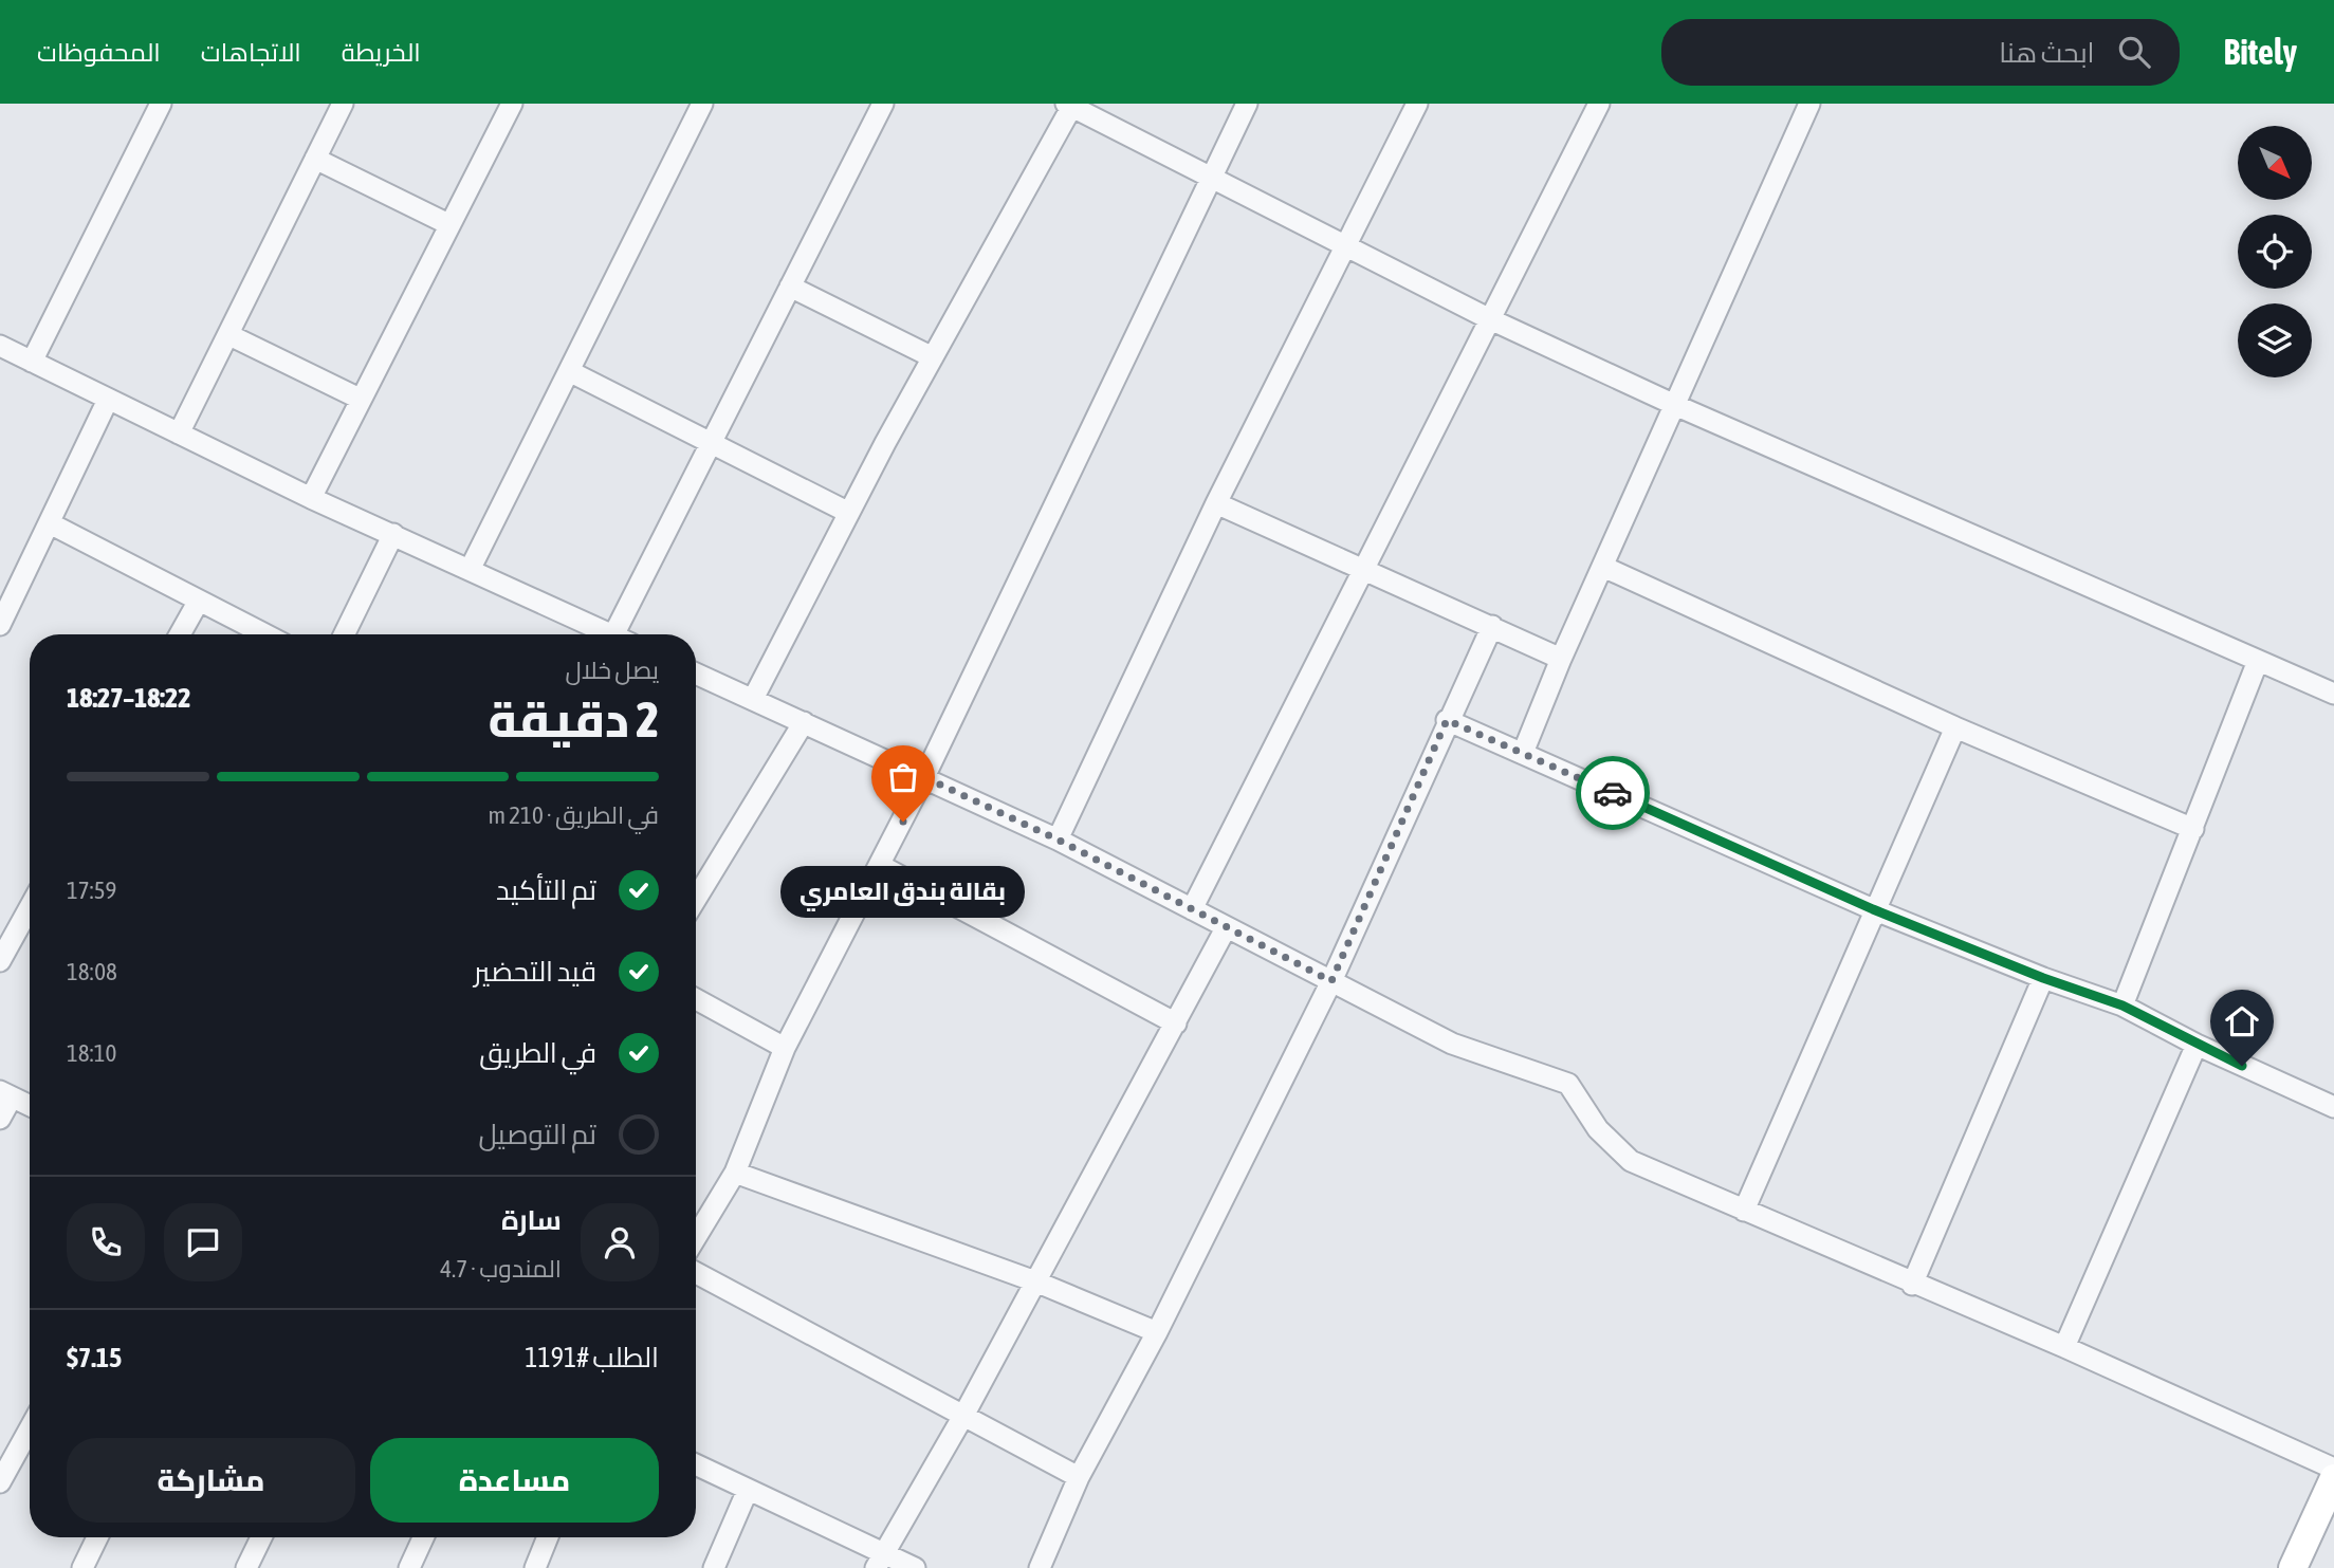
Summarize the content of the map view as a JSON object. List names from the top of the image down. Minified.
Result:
{"places":["بقالة بندق العامري"],"north":"bottom right","page":{"header":"Bitely","search":"ابحث هنا","nav":["الخريطة","الاتجاهات","المحفوظات"],"heading":["2 دقيقة","يصل خلال","18:22–18:27"],"panel":["سارة","المندوب · 4.7","الطلب #1191","$7.15"],"bar":"في الطريق · 210 m","list":[["تم التأكيد","17:59"],["قيد التحضير","18:08"],["في الطريق","18:10"],"تم التوصيل"],"bubble":"بقالة بندق العامري","buttons":["مساعدة","مشاركة"]}}
